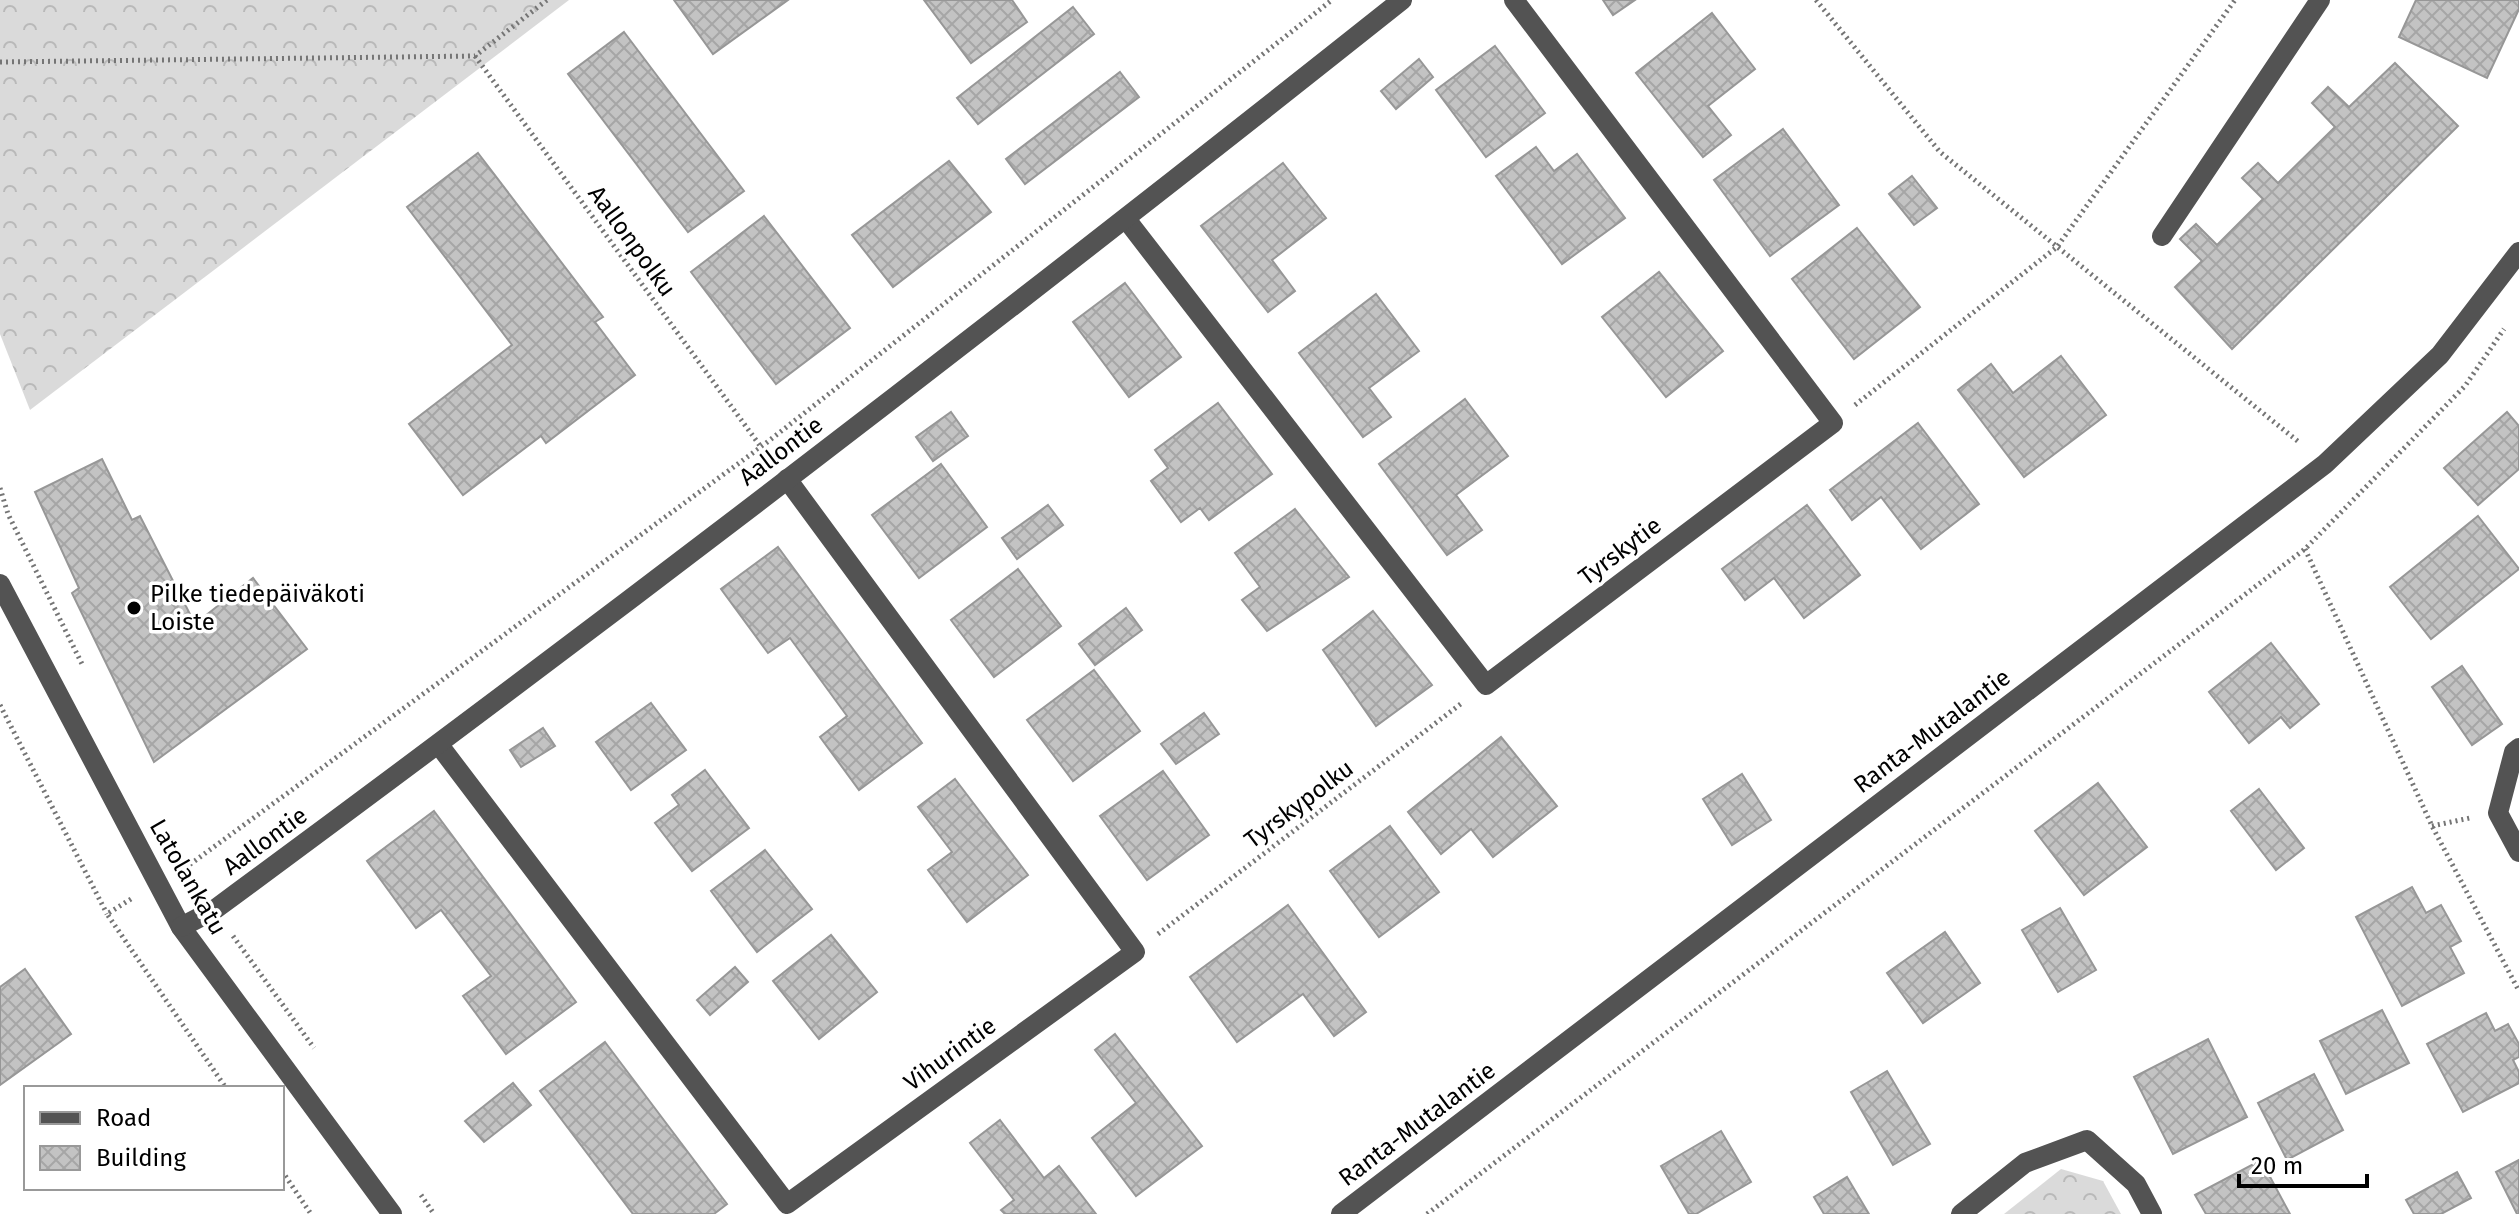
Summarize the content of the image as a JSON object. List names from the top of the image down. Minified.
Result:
{"streets":{"street":["Aallontie","Tyrskytie","Ranta-Mutalantie","Latolankatu","Vihurintie"],"path":["Aallonpolku","Tyrskypolku"]},"crossings":[["Aallontie","Latolankatu"],["Aallontie","Vihurintie"],["Tyrskytie","Tyrskypolku"],["Tyrskypolku","Vihurintie"]],"places":["Pilke tiedepäiväkoti Loiste"],"legend":["Road","Building"],"scale_bar":"20 m"}
